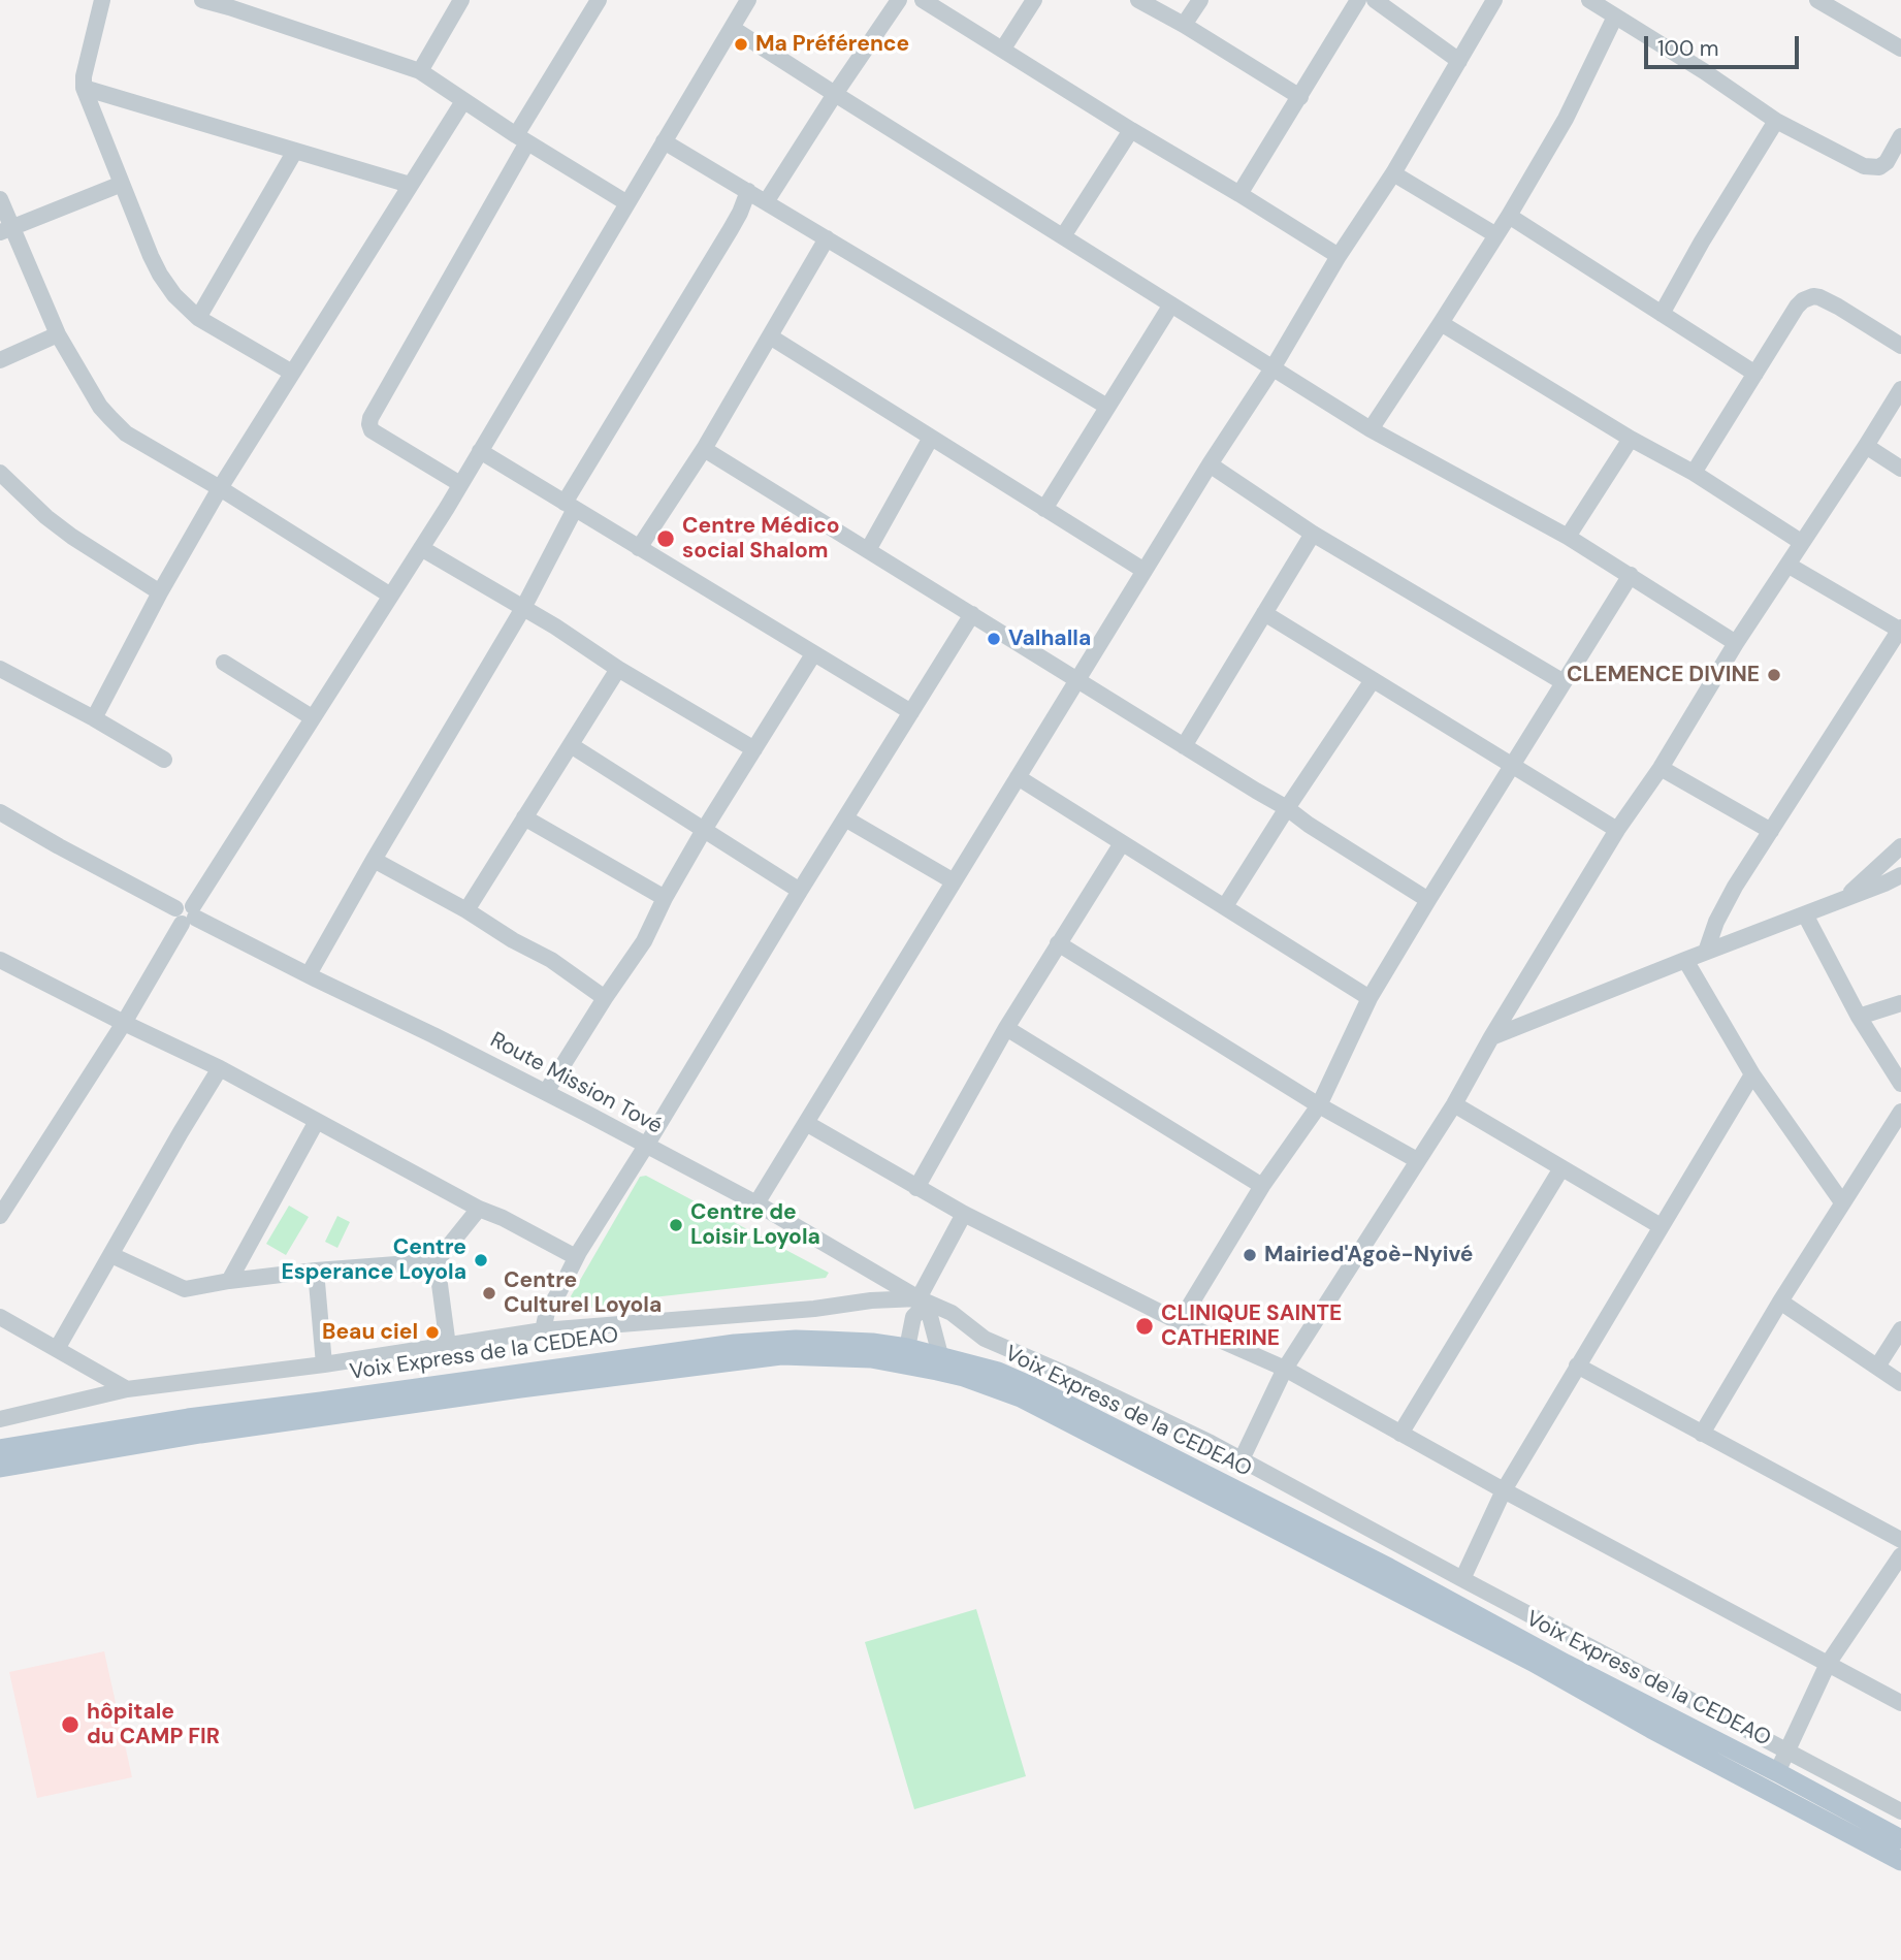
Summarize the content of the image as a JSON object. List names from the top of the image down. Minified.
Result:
{"streets":{"main road":["Voix Express de la CEDEAO"],"street":["Route Mission Tové"]},"places":["Ma Préférence","Centre Médico social Shalom","Valhalla","CLEMENCE DIVINE","Centre de Loisir Loyola","Mairied'Agoè-Nyivé","Centre Esperance Loyola","Centre Culturel Loyola","CLINIQUE SAINTE CATHERINE","Beau ciel","hôpitale du CAMP FIR"],"scale_bar":"100 m"}
